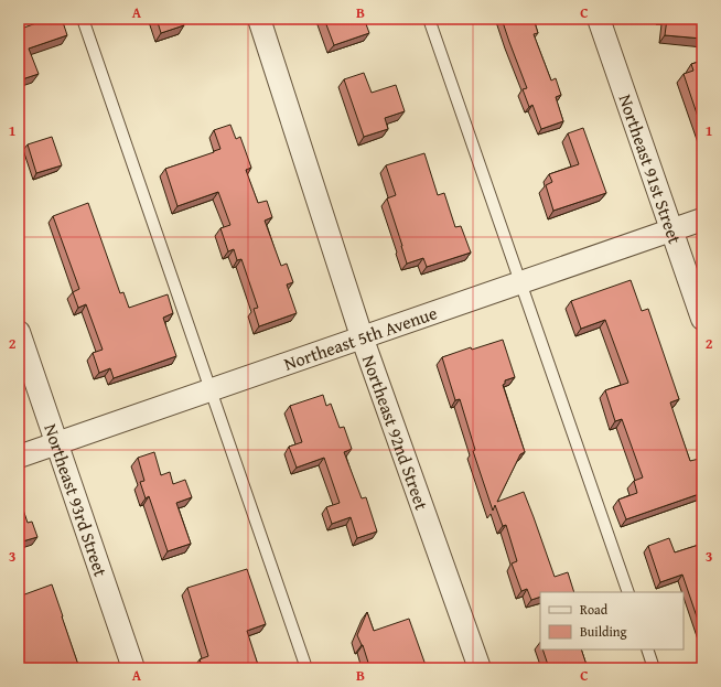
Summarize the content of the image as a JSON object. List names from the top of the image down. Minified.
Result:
{"streets":{"street":["Northeast 91st Street","Northeast 5th Avenue","Northeast 92nd Street","Northeast 93rd Street"]},"crossings":[["Northeast 91st Street","Northeast 5th Avenue"],["Northeast 5th Avenue","Northeast 92nd Street"],["Northeast 5th Avenue","Northeast 93rd Street"]],"legend":["Road","Building"],"grid":{"columns":["A","B","C"],"rows":["1","2","3"]}}
